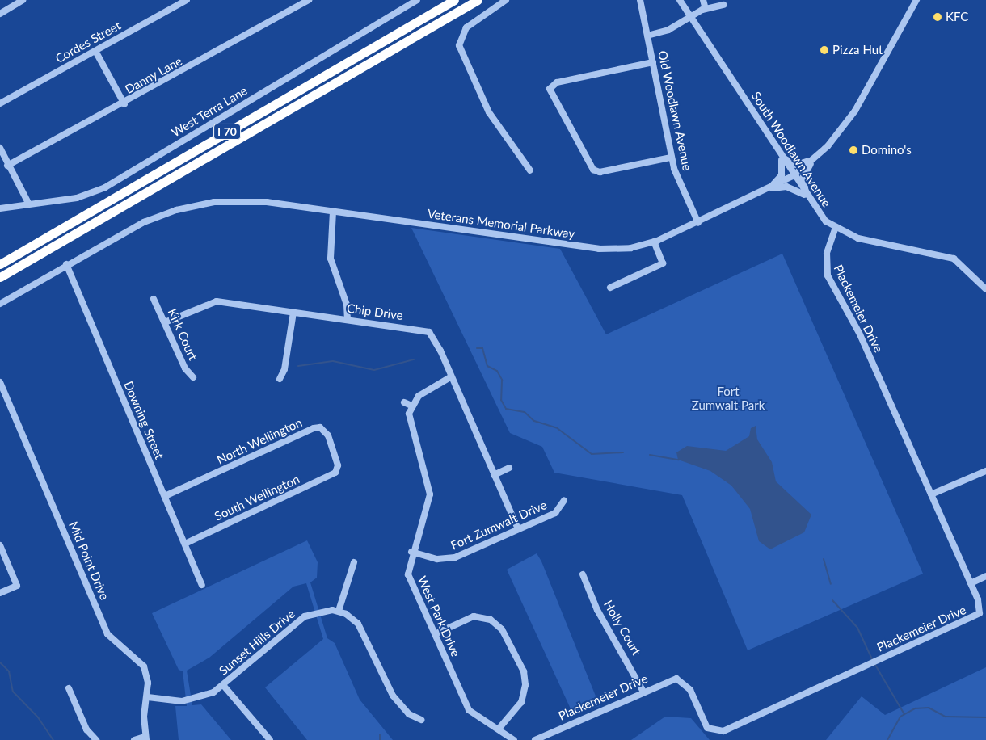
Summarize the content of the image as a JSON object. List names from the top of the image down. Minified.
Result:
{"streets":{"highway":["I 70"],"street":["Cordes Street","Danny Lane","Old Woodlawn Avenue","West Terra Lane","South Woodlawn Avenue","Veterans Memorial Parkway","Plackemeier Drive","Chip Drive","Kirk Court","Downing Street","North Wellington","South Wellington","Fort Zumwalt Drive","Mid Point Drive","West Park Drive","Holly Court","Sunset Hills Drive"]},"crossings":[["Old Woodlawn Avenue","Veterans Memorial Parkway"],["South Woodlawn Avenue","Veterans Memorial Parkway"],["South Woodlawn Avenue","Plackemeier Drive"],["Veterans Memorial Parkway","Downing Street"],["Plackemeier Drive","Holly Court"],["Chip Drive","Kirk Court"],["Chip Drive","Fort Zumwalt Drive"],["Downing Street","North Wellington"],["Downing Street","South Wellington"],["North Wellington","South Wellington"],["Fort Zumwalt Drive","West Park Drive"],["Mid Point Drive","Sunset Hills Drive"]],"parks":["Fort Zumwalt Park"],"places":["KFC","Pizza Hut","Domino's"]}
